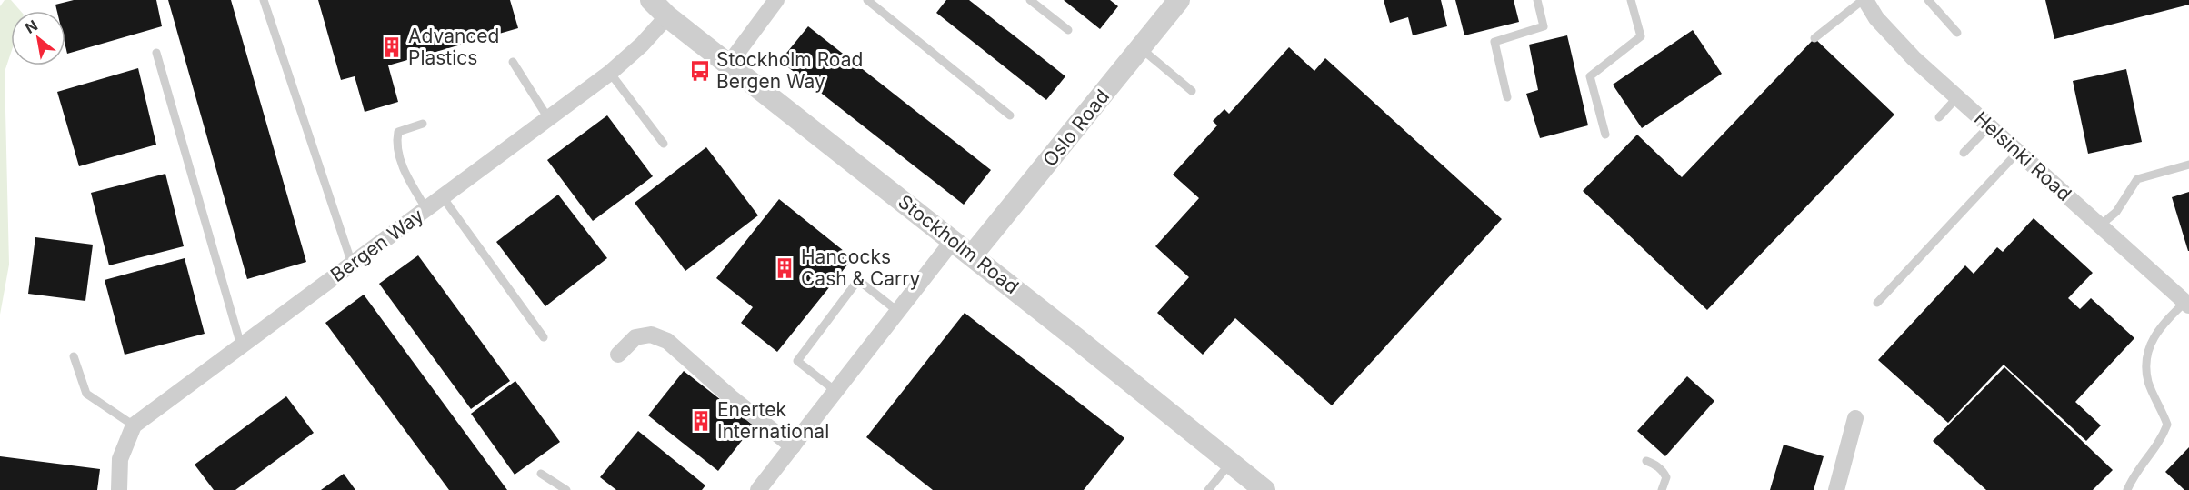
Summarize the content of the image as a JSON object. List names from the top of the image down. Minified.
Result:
{"streets":{"street":["Oslo Road","Helsinki Road","Stockholm Road","Bergen Way"]},"crossings":[["Oslo Road","Stockholm Road"],["Stockholm Road","Bergen Way"]],"places":{"building":["Advanced Plastics","Hancocks Cash & Carry","Enertek International"],"bus stop":["Stockholm Road Bergen Way"]},"north":"top left"}
